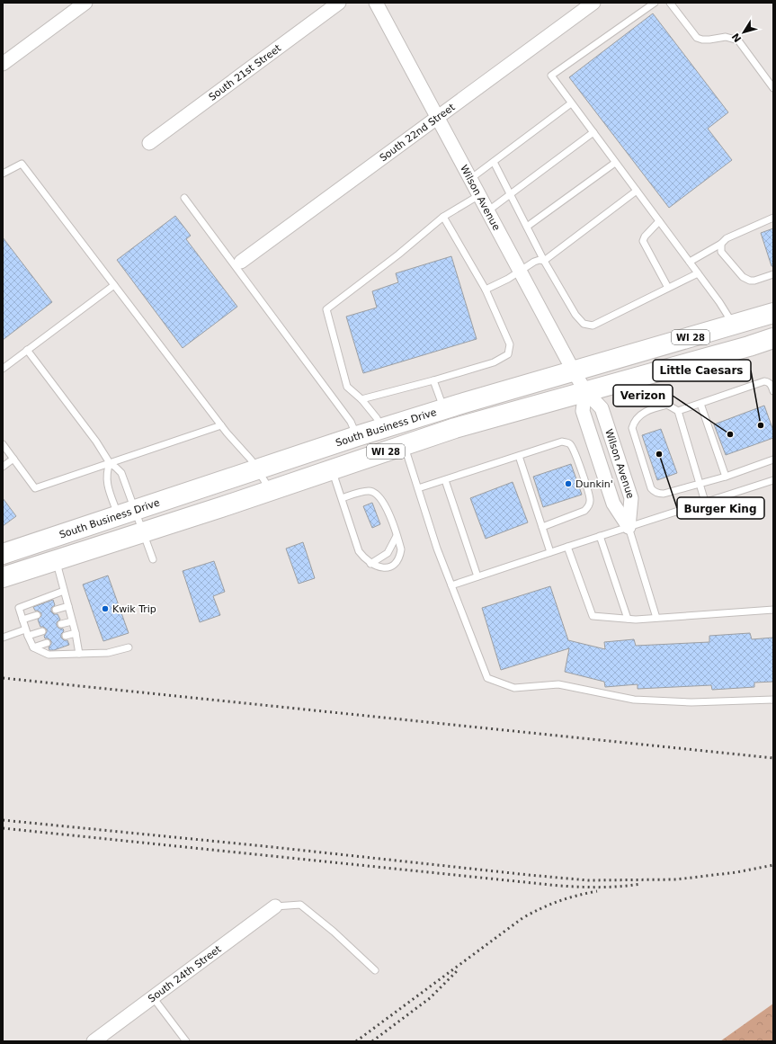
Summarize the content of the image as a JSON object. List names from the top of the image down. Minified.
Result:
{"streets":{"main road":["WI 28","South Business Drive"],"street":["South 21st Street","South 22nd Street","Wilson Avenue","South 24th Street"]},"crossings":[["South 22nd Street","Wilson Avenue"],["Wilson Avenue","WI 28"],["Wilson Avenue","South Business Drive"]],"places":["Little Caesars","Verizon","Burger King","Dunkin'","Kwik Trip"],"north":"bottom left"}
